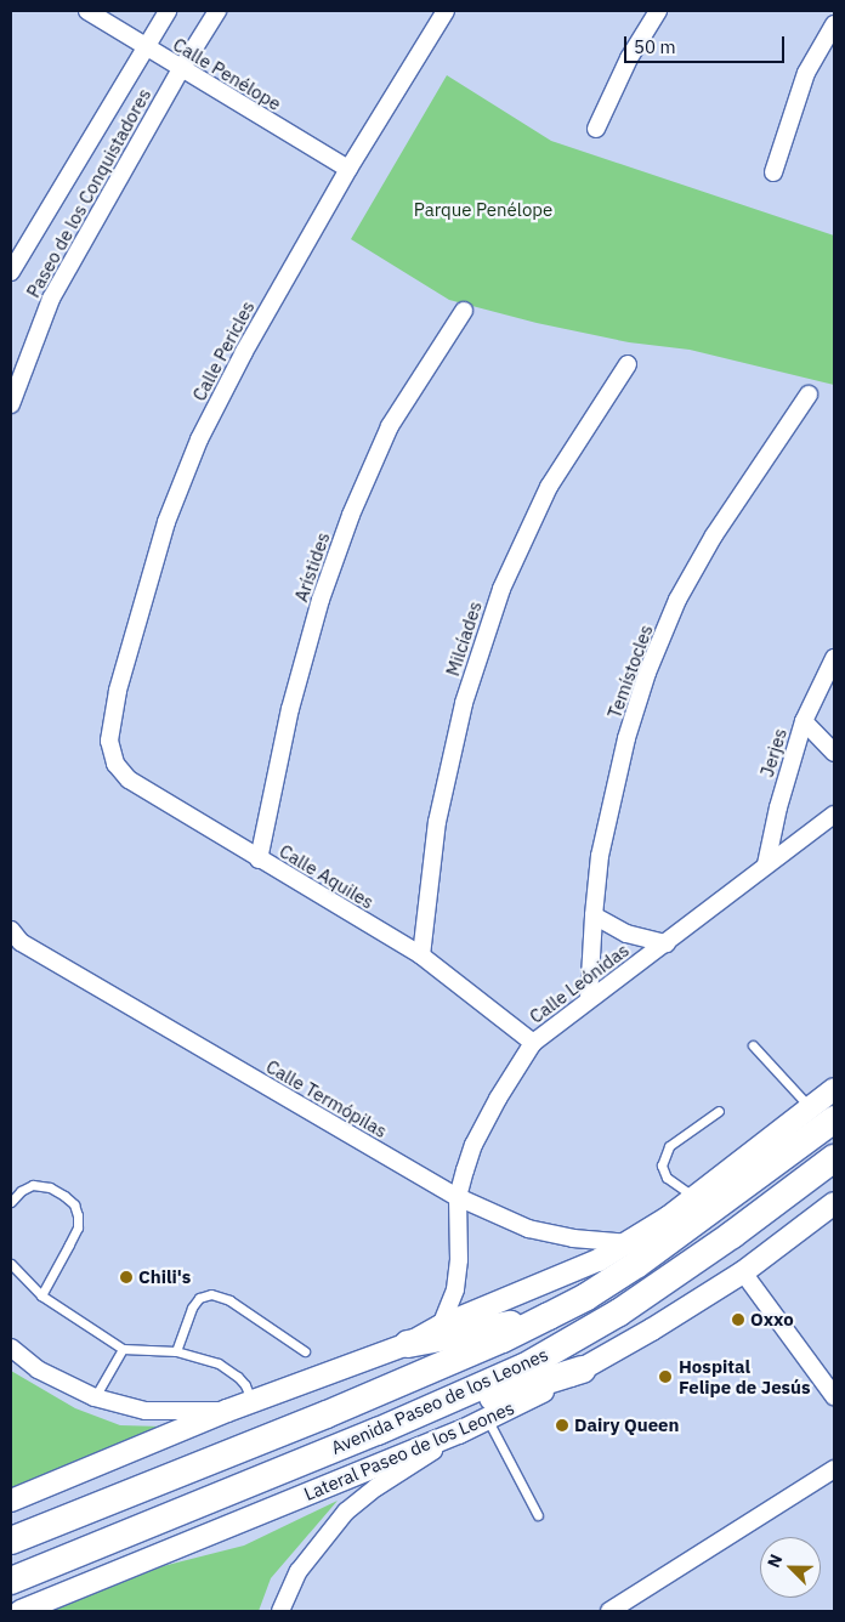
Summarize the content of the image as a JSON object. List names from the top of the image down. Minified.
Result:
{"streets":{"main road":["Avenida Paseo de los Leones"],"street":["Calle Penélope","Paseo de los Conquistadores","Calle Pericles","Arístides","Milcíades","Temístocles","Jerjes","Calle Aquiles","Calle Leónidas","Calle Termópilas","Lateral Paseo de los Leones"]},"crossings":[["Calle Penélope","Paseo de los Conquistadores"],["Calle Penélope","Calle Pericles"],["Calle Pericles","Calle Aquiles"],["Arístides","Calle Aquiles"],["Milcíades","Calle Aquiles"],["Temístocles","Calle Leónidas"],["Jerjes","Calle Leónidas"],["Calle Aquiles","Calle Leónidas"],["Calle Leónidas","Calle Termópilas"]],"parks":["Parque Penélope"],"places":["Chili's","Oxxo","Hospital Felipe de Jesús","Dairy Queen"],"scale_bar":"50 m","north":"top left"}
